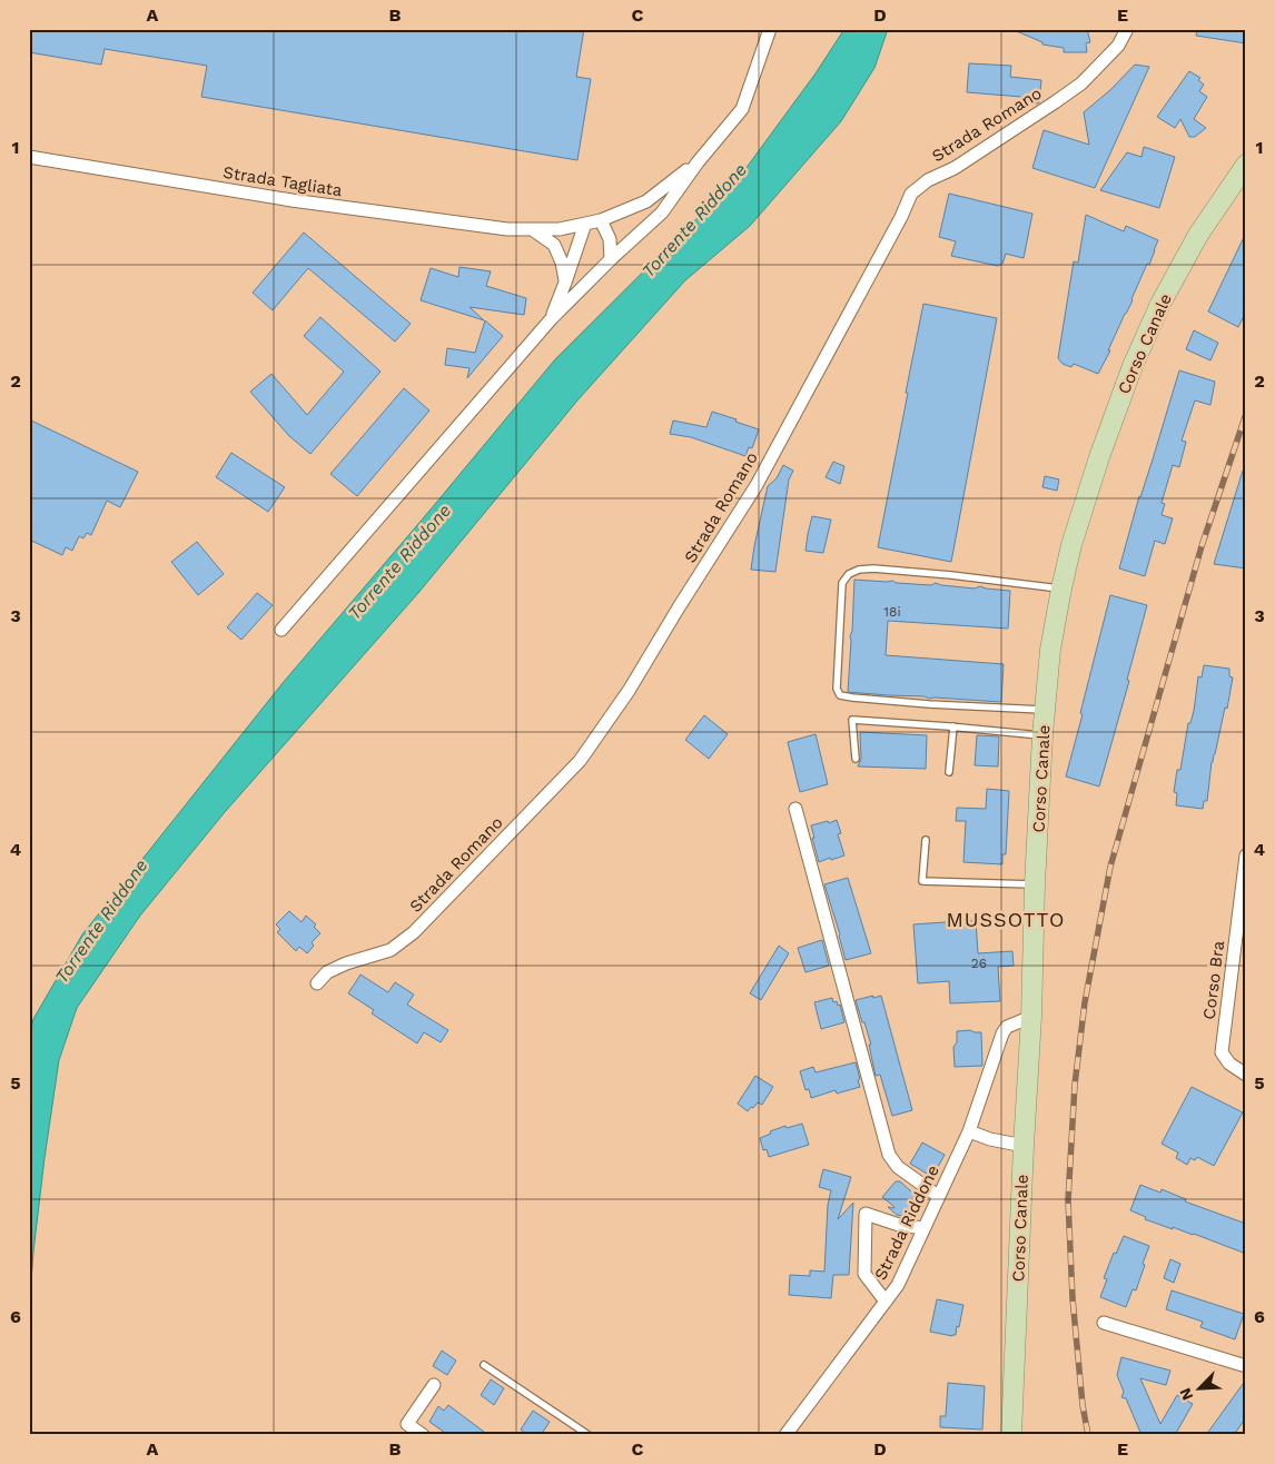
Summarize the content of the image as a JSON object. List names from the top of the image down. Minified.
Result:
{"streets":{"main road":["Corso Canale"],"street":["Strada Romano","Strada Tagliata","Corso Bra","Strada Riddone"]},"crossings":[["Corso Canale","Strada Riddone"]],"districts":["MUSSOTTO"],"water":["Torrente Riddone"],"house_numbers":["18i","26"],"north":"bottom left","grid":{"columns":["A","B","C","D","E"],"rows":["1","2","3","4","5","6"]}}
